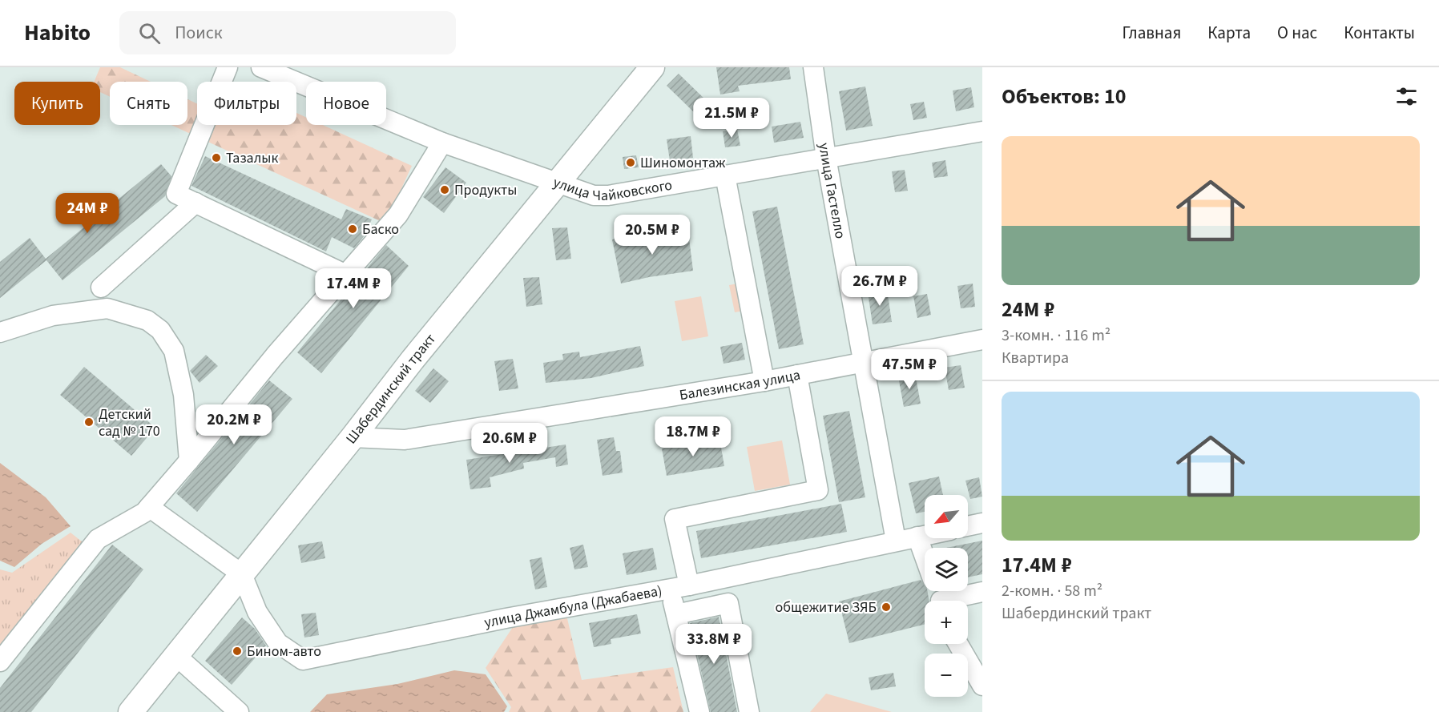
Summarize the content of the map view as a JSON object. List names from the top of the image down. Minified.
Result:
{"streets":{"main road":["Шабердинский тракт"],"street":["улица Чайковского","улица Гастелло","Балезинская улица","улица Джамбула (Джабаева)"]},"crossings":[["улица Чайковского","улица Гастелло"],["улица Чайковского","Шабердинский тракт"],["улица Гастелло","Балезинская улица"],["улица Гастелло","улица Джамбула (Джабаева)"],["Балезинская улица","Шабердинский тракт"],["Шабердинский тракт","улица Джамбула (Джабаева)"]],"places":["Тазалык","Шиномонтаж","Продукты","Баско","Детский сад № 170","общежитие ЗЯБ","Бином-авто"],"north":"bottom left","page":{"header":"Habito","search":"Поиск","nav":["Главная","Карта","О нас","Контакты"],"heading":"Объектов: 10","chip":["Купить","Снять","Фильтры","Новое"],"price":["21.5M ₽","24M ₽","20.5M ₽","26.7M ₽","17.4M ₽","47.5M ₽","20.2M ₽","18.7M ₽","20.6M ₽","33.8M ₽"],"list":[{"name":"24M ₽","note":"3-комн. · 116 m² · Квартира"},{"name":"17.4M ₽","note":"2-комн. · 58 m² · Шабердинский тракт"}],"map_buttons":["+","−"]}}
